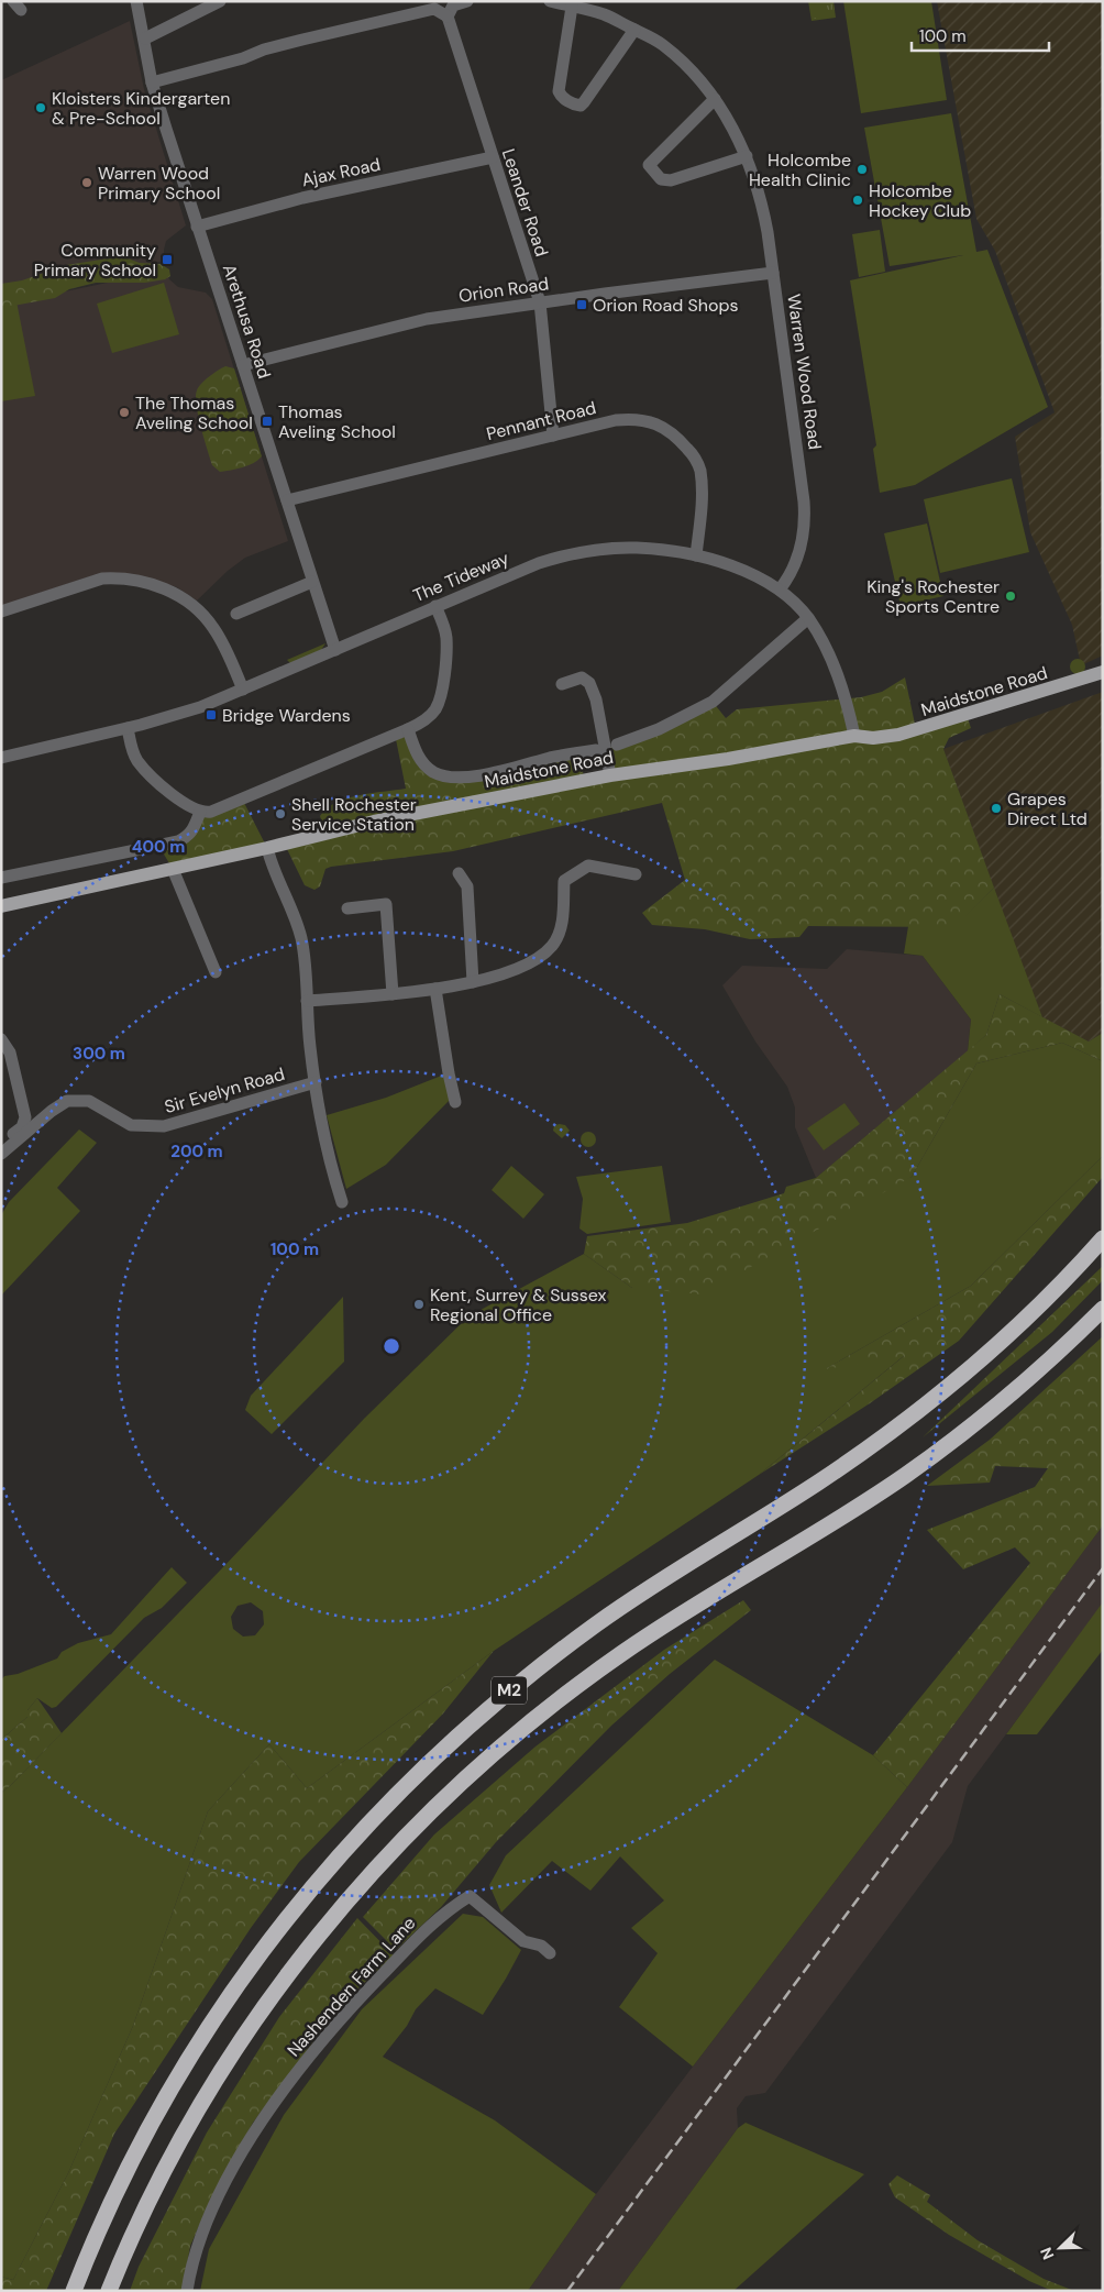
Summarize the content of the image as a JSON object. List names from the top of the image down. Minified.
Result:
{"streets":{"highway":["M2"],"main road":["Maidstone Road"],"street":["Ajax Road","Leander Road","Orion Road","Arethusa Road","Warren Wood Road","Pennant Road","The Tideway","Sir Evelyn Road","Nashenden Farm Lane"]},"crossings":[["Ajax Road","Leander Road"],["Ajax Road","Arethusa Road"],["Leander Road","Orion Road"],["Leander Road","Pennant Road"],["Orion Road","Arethusa Road"],["Orion Road","Warren Wood Road"],["Arethusa Road","Pennant Road"],["Arethusa Road","The Tideway"],["Warren Wood Road","The Tideway"],["Pennant Road","The Tideway"],["The Tideway","Maidstone Road"]],"places":{"other":["Kloisters Kindergarten & Pre-School","Holcombe Health Clinic","Warren Wood Primary School","Holcombe Hockey Club","The Thomas Aveling School","King's Rochester Sports Centre","Grapes Direct Ltd","Shell Rochester Service Station","Kent, Surrey & Sussex Regional Office"],"transit":["Community Primary School","Orion Road Shops","Thomas Aveling School","Bridge Wardens"]},"scale_bar":"100 m","north":"bottom left","rings":["400 m","300 m","200 m","100 m"]}
